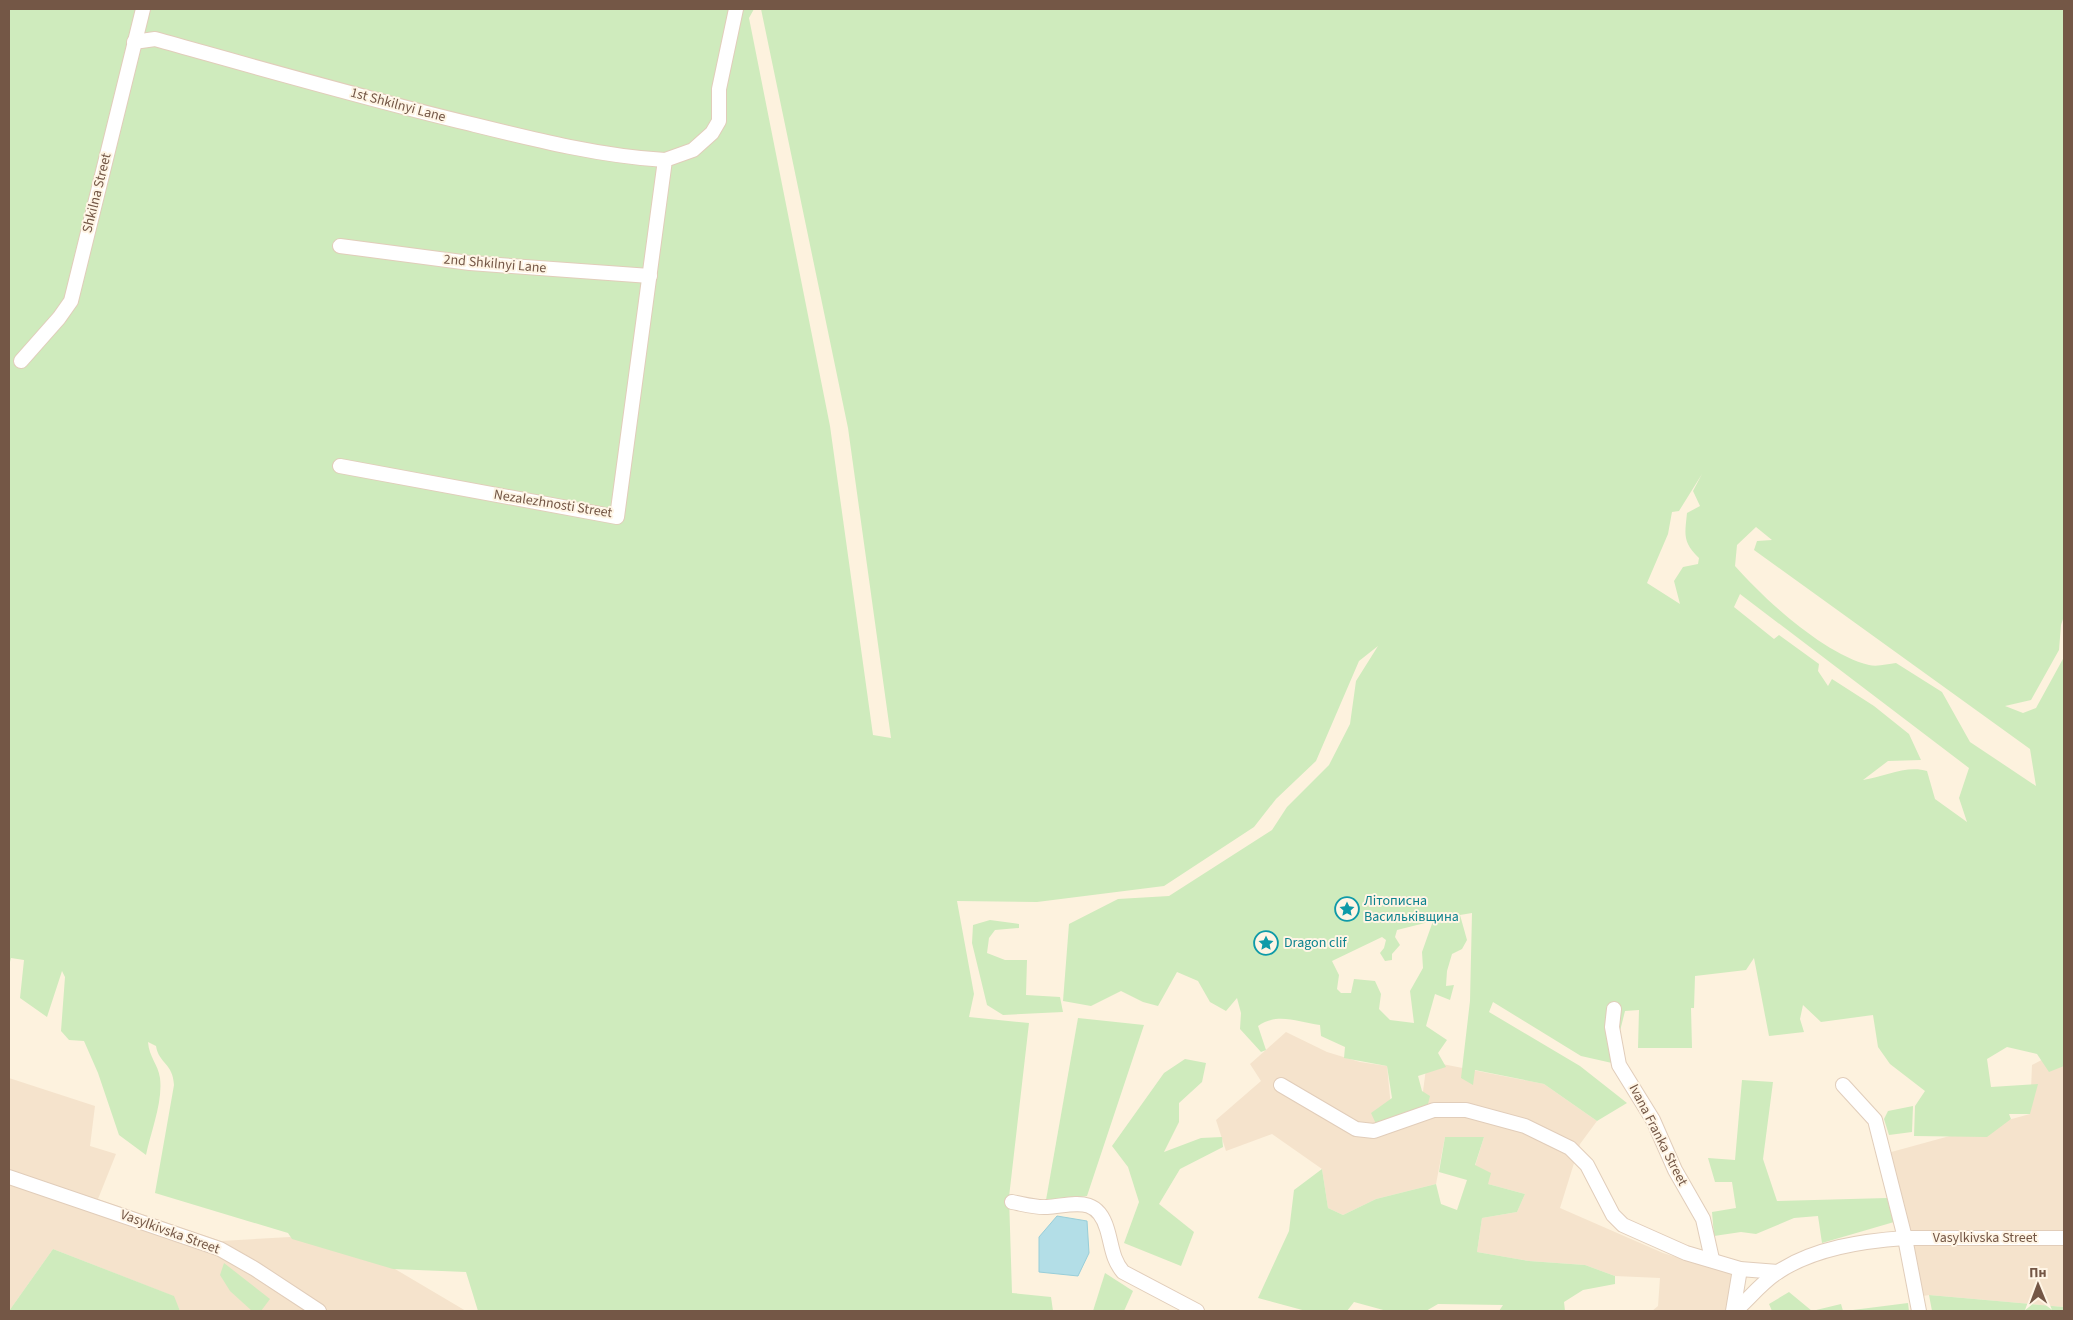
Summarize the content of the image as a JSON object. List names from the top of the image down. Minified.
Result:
{"streets":{"street":["1st Shkilnyi Lane","Shkilna Street","2nd Shkilnyi Lane","Nezalezhnosti Street","Ivana Franka Street","Vasylkivska Street"]},"crossings":[["1st Shkilnyi Lane","Shkilna Street"],["2nd Shkilnyi Lane","Nezalezhnosti Street"]],"places":{"place":["Літописна Васильківщина","Dragon clif"]},"north":"top"}
